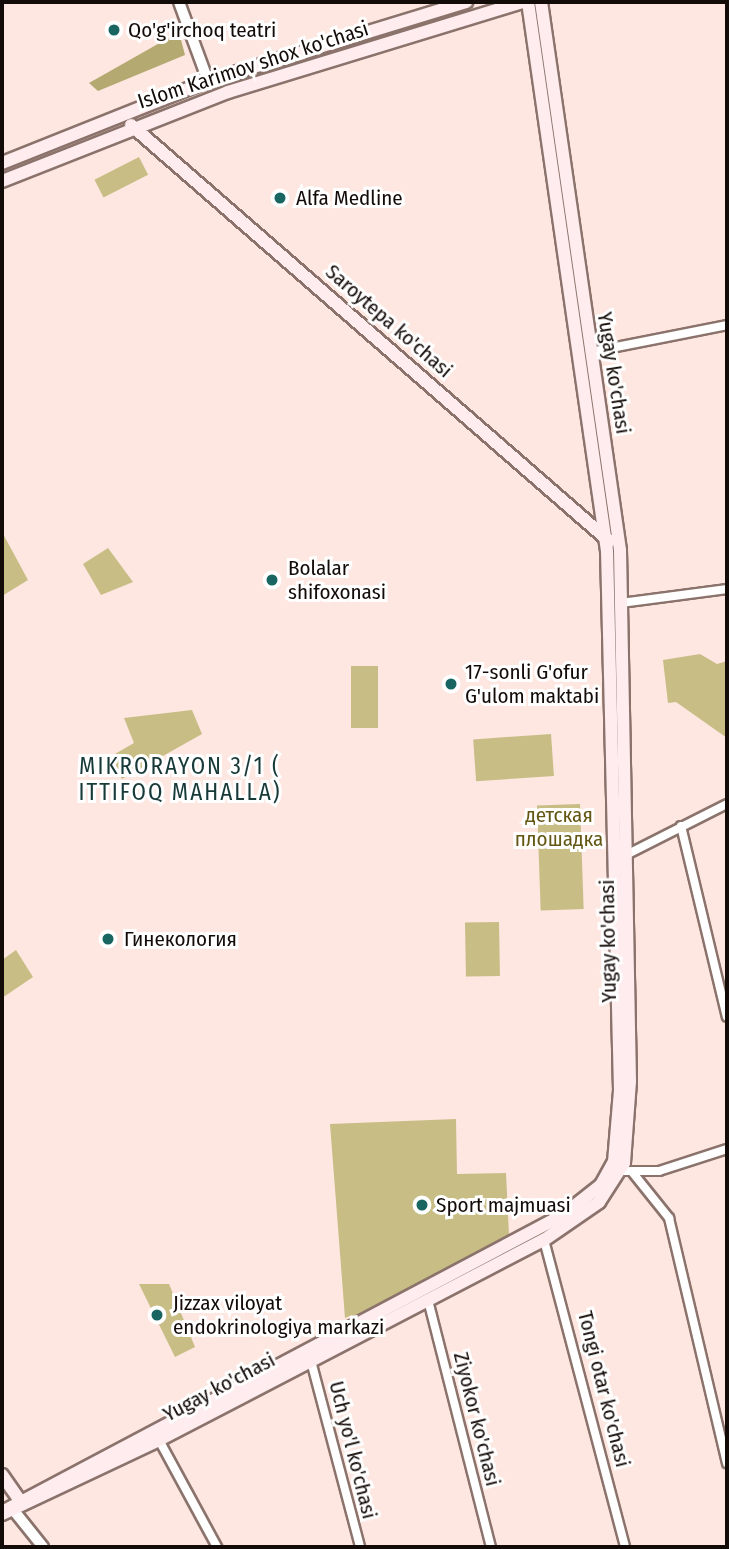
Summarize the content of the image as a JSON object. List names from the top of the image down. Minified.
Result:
{"streets":{"main road":["Islom Karimov shox ko'chasi","Saroytepa ko'chasi","Yugay ko'chasi"],"street":["Tongi otar ko'chasi","Ziyokor ko'chasi","Uch yo'l ko'chasi"]},"crossings":[["Islom Karimov shox ko'chasi","Saroytepa ko'chasi"],["Saroytepa ko'chasi","Yugay ko'chasi"],["Yugay ko'chasi","Tongi otar ko'chasi"],["Yugay ko'chasi","Ziyokor ko'chasi"],["Yugay ko'chasi","Uch yo'l ko'chasi"]],"districts":["MIKRORAYON 3/1 ( ITTIFOQ MAHALLA)"],"parks":["детская плошадка"],"places":["Qo'g'irchoq teatri","Alfa Medline","Bolalar shifoxonasi","17-sonli G'ofur G'ulom maktabi","Гинекология","Sport majmuasi","Jizzax viloyat endokrinologiya markazi"]}
